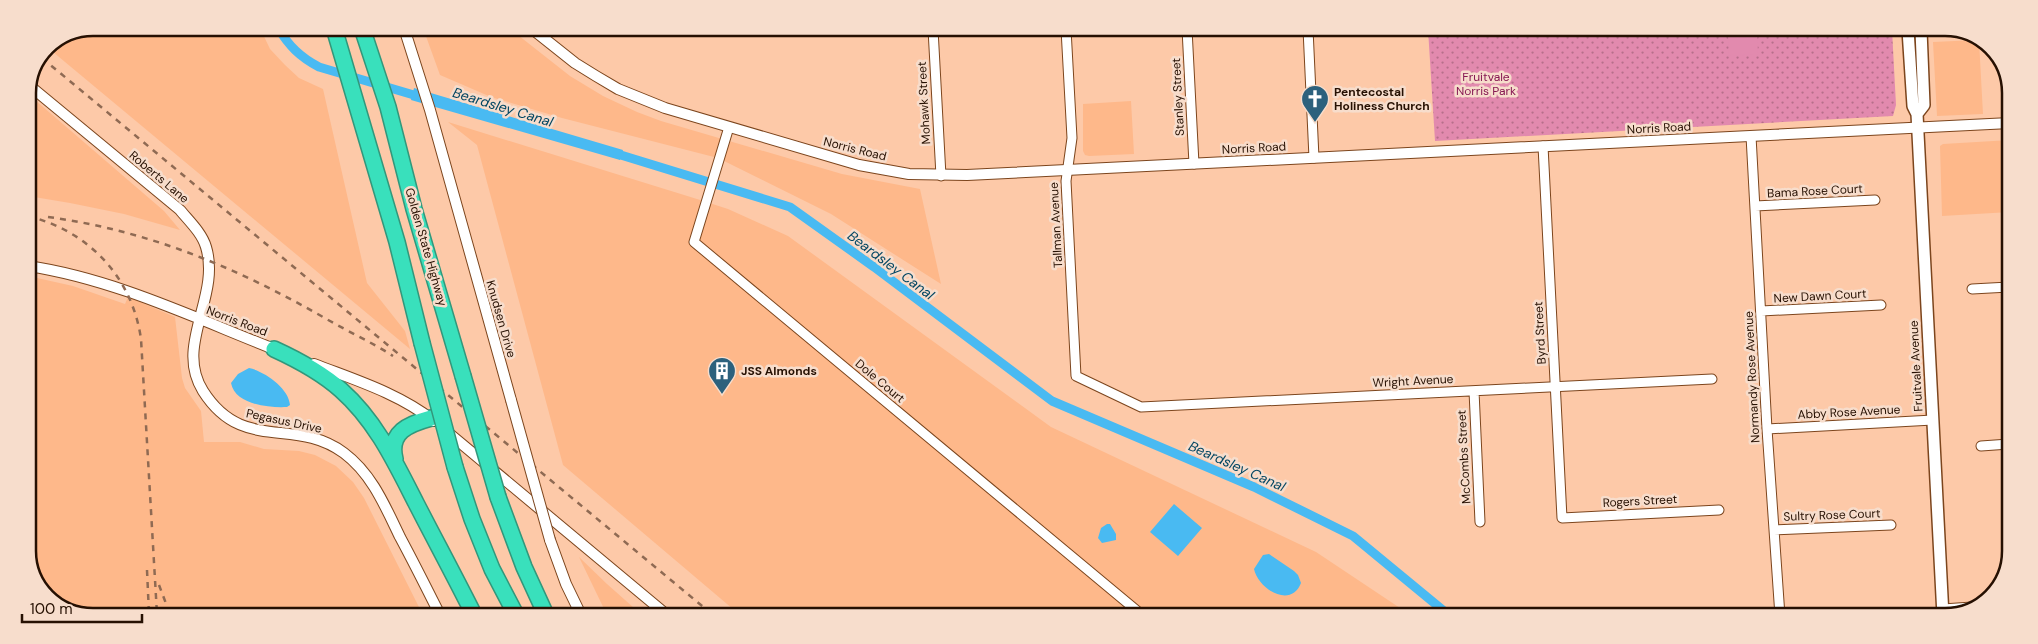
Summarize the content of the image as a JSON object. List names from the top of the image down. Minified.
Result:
{"streets":{"highway":["Golden State Highway"],"main road":["Fruitvale Avenue"],"street":["Stanley Street","Mohawk Street","Norris Road","Roberts Lane","Bama Rose Court","Tallman Avenue","New Dawn Court","Knudsen Drive","Byrd Street","Normandy Rose Avenue","Dole Court","Wright Avenue","Abby Rose Avenue","Pegasus Drive","McCombs Street","Rogers Street","Sultry Rose Court"]},"crossings":[["Stanley Street","Norris Road"],["Mohawk Street","Norris Road"],["Norris Road","Roberts Lane"],["Norris Road","Tallman Avenue"],["Norris Road","Byrd Street"],["Norris Road","Fruitvale Avenue"],["Norris Road","Normandy Rose Avenue"],["Norris Road","Dole Court"],["Norris Road","Pegasus Drive"],["Roberts Lane","Pegasus Drive"],["Bama Rose Court","Normandy Rose Avenue"],["Tallman Avenue","Wright Avenue"],["New Dawn Court","Normandy Rose Avenue"],["Byrd Street","Wright Avenue"],["Byrd Street","Rogers Street"],["Fruitvale Avenue","Abby Rose Avenue"],["Normandy Rose Avenue","Abby Rose Avenue"],["Normandy Rose Avenue","Sultry Rose Court"],["Wright Avenue","McCombs Street"]],"water":["Beardsley Canal"],"parks":["Fruitvale Norris Park"],"places":{"church":["Pentecostal Holiness Church"],"building":["JSS Almonds"]},"scale_bar":"100 m"}
